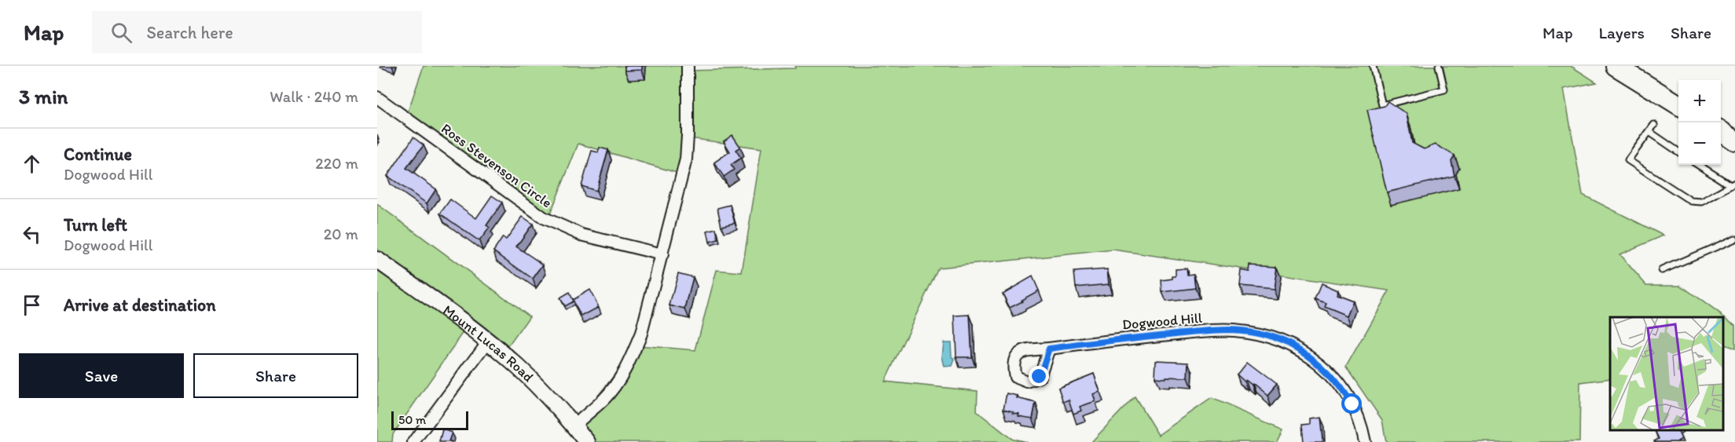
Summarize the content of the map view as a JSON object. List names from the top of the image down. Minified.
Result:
{"streets":{"street":["Ross Stevenson Circle","Dogwood Hill","Mount Lucas Road"]},"scale_bar":"50 m","page":{"header":"Map","search":"Search here","nav":["Map","Layers","Share"],"heading":["3 min","Walk · 240 m"],"map_buttons":["+","−"],"list":[["Continue","Dogwood Hill","220 m"],["Turn left","Dogwood Hill","20 m"],"Arrive at destination"],"buttons":["Save","Share"],"scale":"50 m"}}
